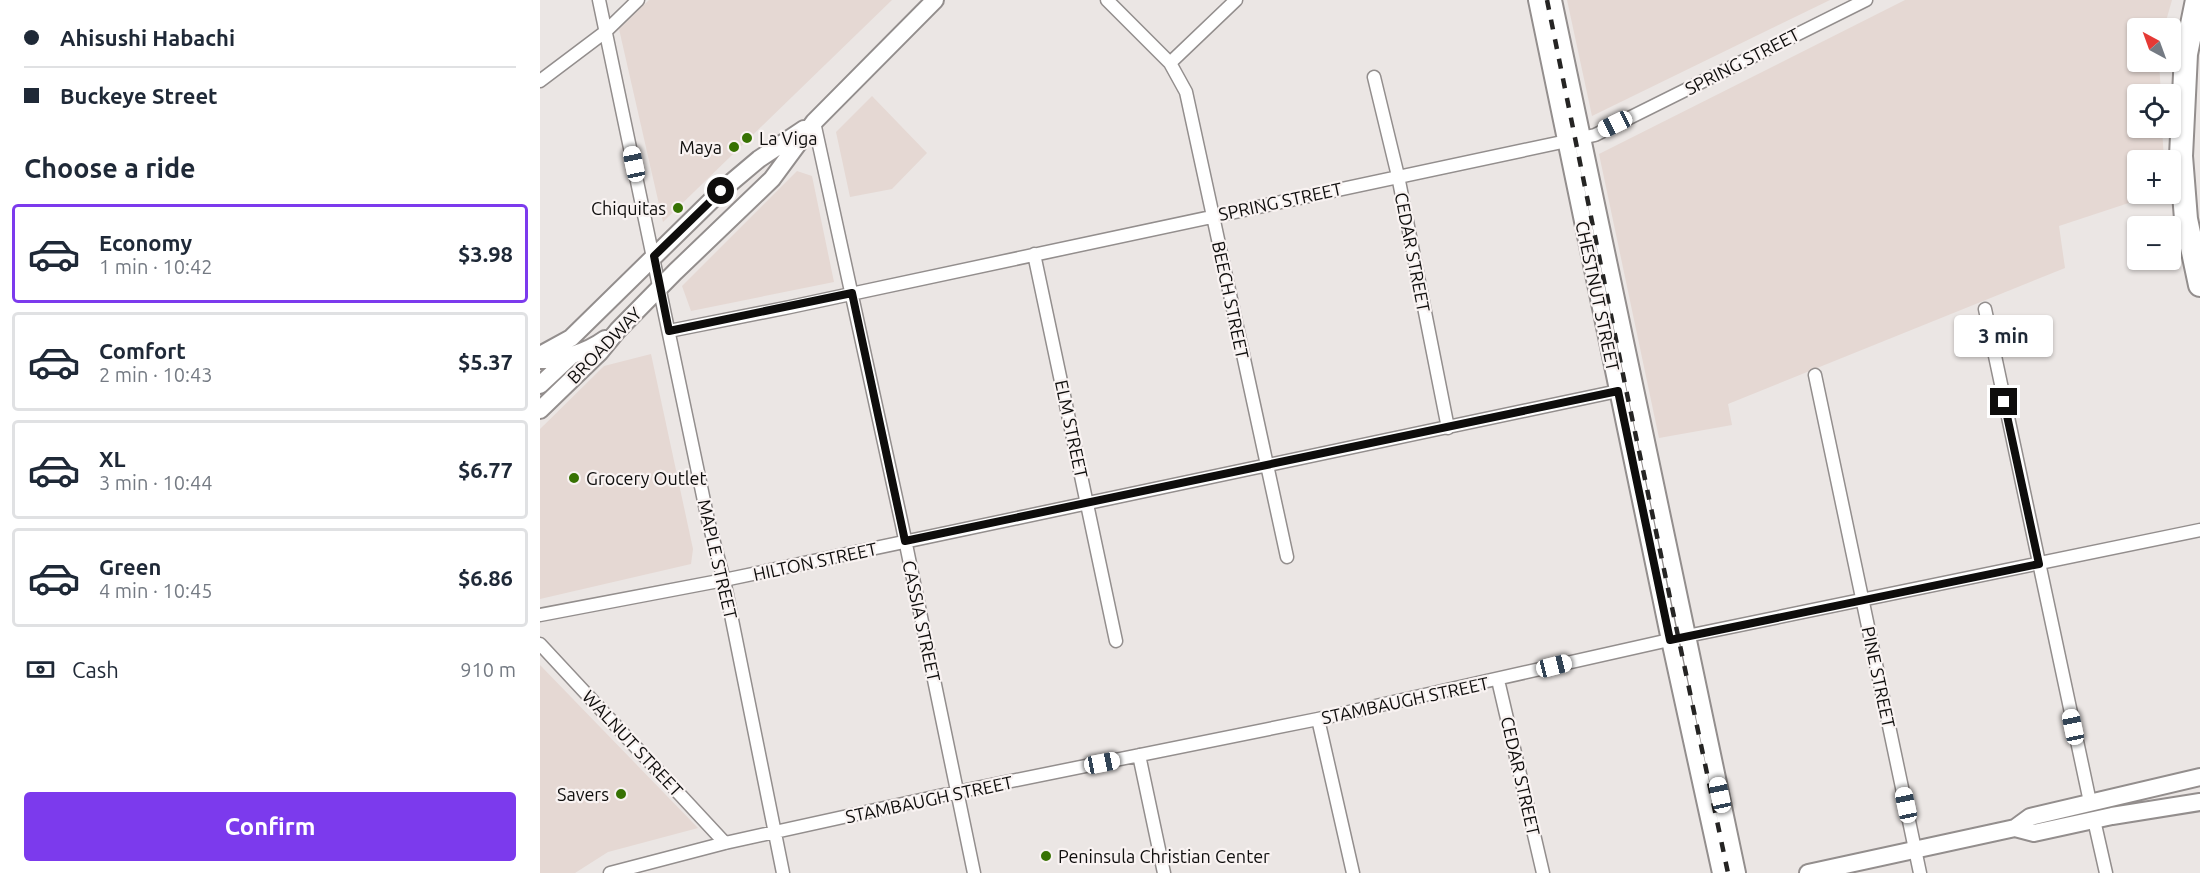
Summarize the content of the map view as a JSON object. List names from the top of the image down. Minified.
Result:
{"streets":{"street":["SPRING STREET","CEDAR STREET","CHESTNUT STREET","BEECH STREET","BROADWAY","ELM STREET","MAPLE STREET","HILTON STREET","CASSIA STREET","PINE STREET","STAMBAUGH STREET","WALNUT STREET"]},"crossings":[["SPRING STREET","CEDAR STREET"],["SPRING STREET","CHESTNUT STREET"],["SPRING STREET","BEECH STREET"],["SPRING STREET","ELM STREET"],["SPRING STREET","MAPLE STREET"],["SPRING STREET","CASSIA STREET"],["CEDAR STREET","HILTON STREET"],["CEDAR STREET","STAMBAUGH STREET"],["CHESTNUT STREET","HILTON STREET"],["CHESTNUT STREET","STAMBAUGH STREET"],["BEECH STREET","HILTON STREET"],["BROADWAY","MAPLE STREET"],["BROADWAY","CASSIA STREET"],["ELM STREET","HILTON STREET"],["MAPLE STREET","HILTON STREET"],["MAPLE STREET","STAMBAUGH STREET"],["HILTON STREET","CASSIA STREET"],["CASSIA STREET","STAMBAUGH STREET"],["PINE STREET","STAMBAUGH STREET"],["STAMBAUGH STREET","WALNUT STREET"]],"places":["La Viga","Maya","Chiquitas","Grocery Outlet","Savers","Peninsula Christian Center"],"north":"top left","page":{"banner":["Ahisushi Habachi","Buckeye Street"],"map_buttons":["+","−"],"heading":"Choose a ride","list":[{"name":"Economy","note":"1 min · 10:42","value":"$3.98"},{"name":"Comfort","note":"2 min · 10:43","value":"$5.37"},{"name":"XL","note":"3 min · 10:44","value":"$6.77"},{"name":"Green","note":"4 min · 10:45","value":"$6.86"}],"bubble":"3 min","pay":["Cash","910 m"],"buttons":"Confirm"}}
